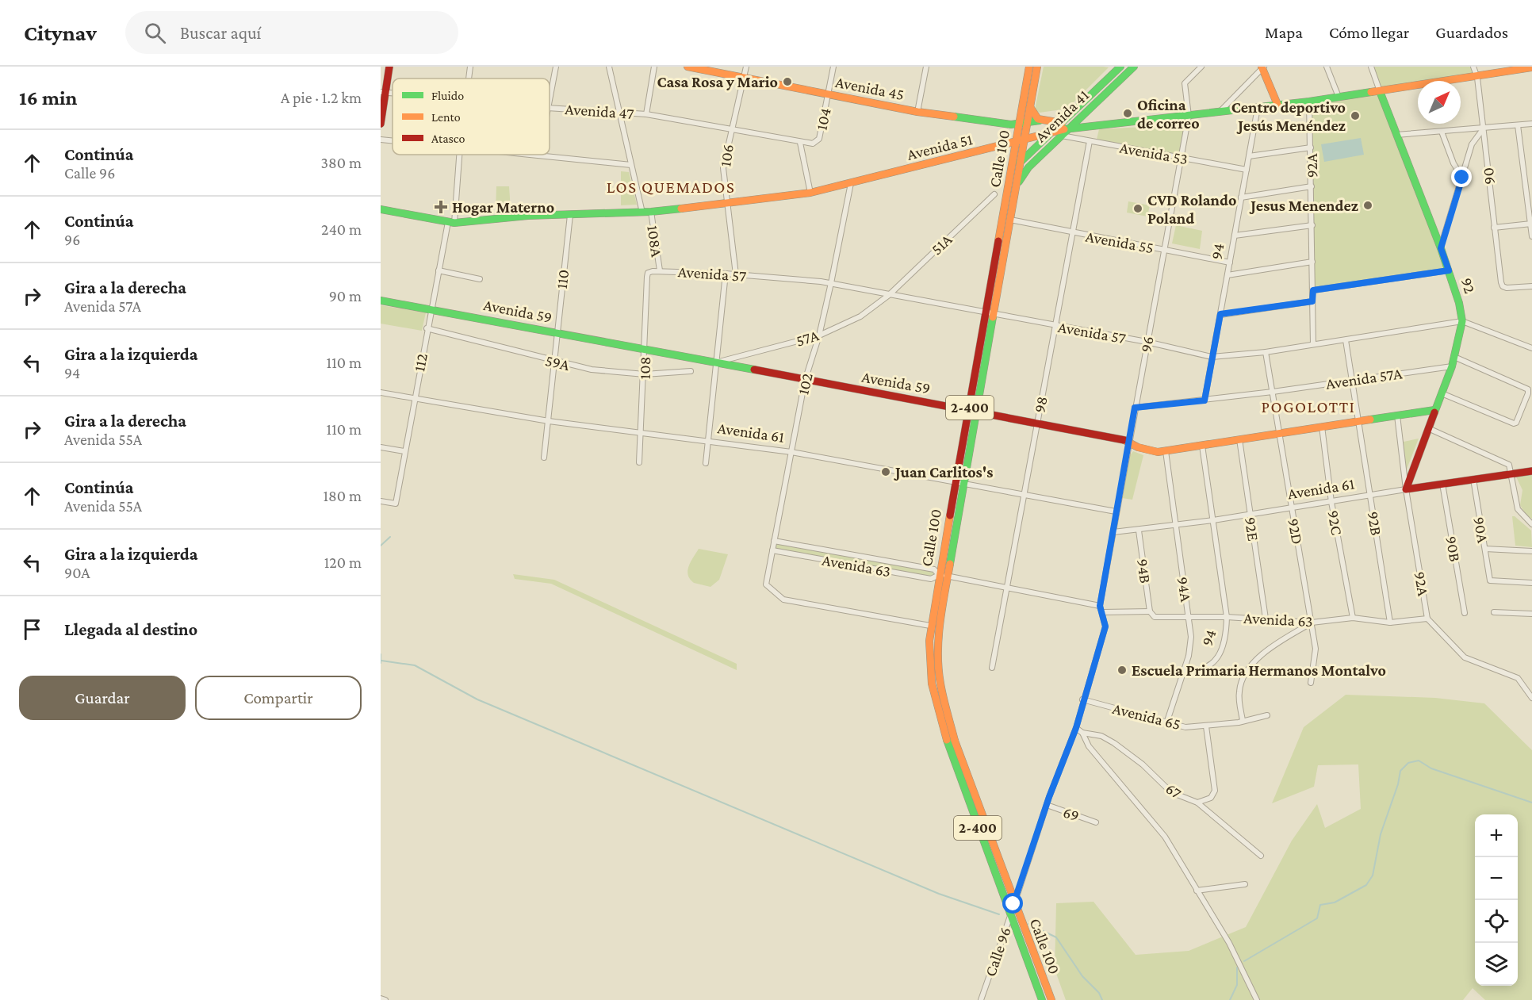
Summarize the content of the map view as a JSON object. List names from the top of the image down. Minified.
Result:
{"streets":{"main road":["Avenida 45","Avenida 41","Avenida 51","Calle 100","92","Avenida 59","2-400","Avenida 61"],"street":["Avenida 47","104","Avenida 53","106","92A","90","108A","Avenida 55","51A","94","Avenida 57","110","57A","96","112","59A","108","Avenida 57A","102","98","92C","92B","92E","90A","92D","90B","Avenida 63","94B","94A","Avenida 65","67","69","Calle 96"]},"crossings":[["Avenida 45","104"],["Avenida 45","106"],["Avenida 45","Calle 100"],["Avenida 47","104"],["Avenida 47","106"],["Avenida 47","108A"],["Avenida 41","Avenida 51"],["Avenida 41","Avenida 53"],["Avenida 41","Calle 100"],["104","Avenida 51"],["Avenida 51","Avenida 53"],["Avenida 51","106"],["Avenida 51","Calle 100"],["Avenida 51","92A"],["Avenida 51","90"],["Avenida 51","108A"],["Avenida 51","94"],["Avenida 51","110"],["Avenida 51","92"],["Avenida 51","96"],["Avenida 51","112"],["Avenida 51","102"],["Avenida 53","94"],["Avenida 53","96"],["Avenida 53","98"],["106","Avenida 57"],["Calle 100","Avenida 55"],["Calle 100","Avenida 57"],["Calle 100","Avenida 59"],["Calle 100","102"],["Calle 100","Avenida 61"],["Calle 100","Avenida 63"],["Calle 100","Calle 96"],["92A","Avenida 57"],["92A","92"],["92A","Avenida 59"],["92A","Avenida 61"],["92A","Avenida 63"],["108A","Avenida 57"],["Avenida 55","94"],["Avenida 55","96"],["Avenida 55","98"],["51A","Avenida 57"],["51A","57A"],["94","Avenida 57"],["94","Avenida 59"],["94","Avenida 57A"],["94","Avenida 61"],["94","Avenida 63"],["94","94A"],["Avenida 57","92"],["Avenida 57","57A"],["Avenida 57","96"],["Avenida 57","108"],["Avenida 57","102"],["Avenida 57","98"],["Avenida 57","92B"],["Avenida 57","92D"],["110","Avenida 59"],["110","59A"],["110","Avenida 61"],["92","Avenida 59"],["92","Avenida 57A"],["92","Avenida 61"],["Avenida 59","57A"],["Avenida 59","96"],["Avenida 59","112"],["Avenida 59","108"],["Avenida 59","102"],["Avenida 59","98"],["Avenida 59","92C"],["Avenida 59","92B"],["Avenida 59","92E"],["Avenida 59","92D"],["Avenida 59","94A"],["57A","102"],["96","Avenida 57A"],["96","Avenida 61"],["96","Avenida 63"],["96","Calle 96"],["112","59A"],["112","Avenida 61"],["59A","108"],["108","Avenida 61"],["Avenida 57A","92B"],["Avenida 57A","92D"],["102","Avenida 61"],["102","Avenida 63"],["98","Avenida 61"],["98","Avenida 63"],["Avenida 61","92C"],["Avenida 61","92B"],["Avenida 61","92E"],["Avenida 61","90A"],["Avenida 61","92D"],["Avenida 61","90B"],["Avenida 61","94B"],["Avenida 61","94A"],["92C","Avenida 63"],["92B","Avenida 63"],["92E","Avenida 63"],["92D","Avenida 63"],["Avenida 63","94B"],["Avenida 63","94A"],["Avenida 63","Calle 96"],["94A","Avenida 65"],["Avenida 65","Calle 96"],["69","Calle 96"]],"districts":["LOS QUEMADOS","POGOLOTTI"],"places":{"other":["Casa Rosa y Mario","Oficina de correo","Centro deportivo Jesús Menéndez","Jesus Menendez","CVD Rolando Poland","Juan Carlitos's","Escuela Primaria Hermanos Montalvo"],"health":["Hogar Materno"]},"legend":["Fluido","Lento","Atasco"],"north":"top right","page":{"header":"Citynav","search":"Buscar aquí","nav":["Mapa","Cómo llegar","Guardados"],"heading":["16 min","A pie · 1.2 km"],"list":[["Continúa","Calle 96","380 m"],["Continúa","96","240 m"],["Gira a la derecha","Avenida 57A","90 m"],["Gira a la izquierda","94","110 m"],["Gira a la derecha","Avenida 55A","110 m"],["Continúa","Avenida 55A","180 m"],["Gira a la izquierda","90A","120 m"],"Llegada al destino"],"buttons":["Guardar","Compartir"],"map_buttons":["+","−"]}}
